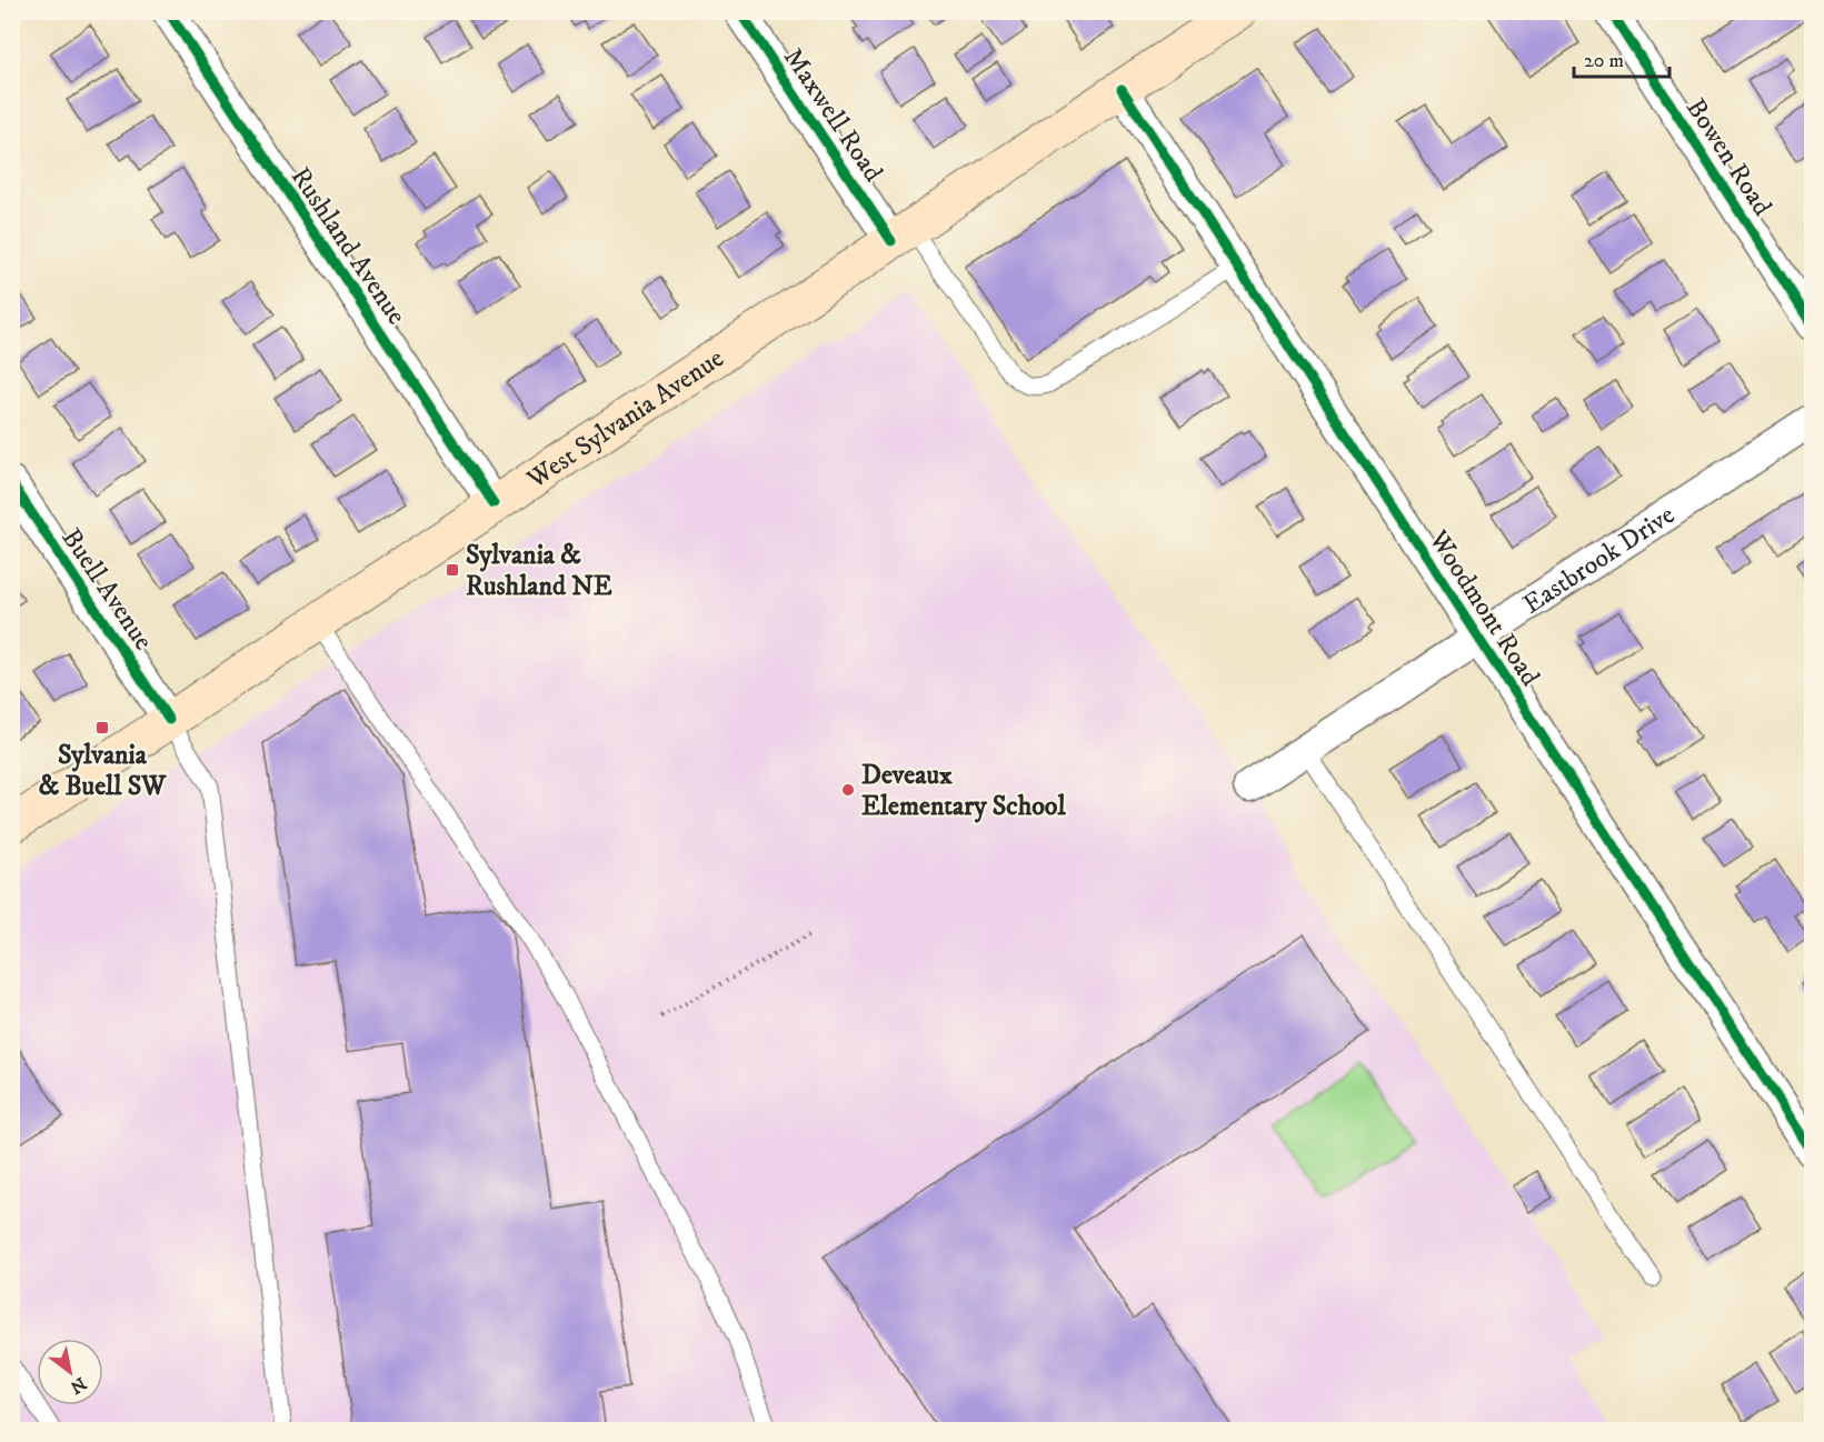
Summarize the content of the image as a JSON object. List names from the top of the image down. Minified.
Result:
{"streets":{"main road":["West Sylvania Avenue"],"street":["Maxwell Road","Bowen Road","Rushland Avenue","Eastbrook Drive","Buell Avenue","Woodmont Road"]},"crossings":[["Maxwell Road","West Sylvania Avenue"],["Rushland Avenue","West Sylvania Avenue"],["West Sylvania Avenue","Buell Avenue"],["West Sylvania Avenue","Woodmont Road"],["Eastbrook Drive","Woodmont Road"]],"places":{"transit":["Sylvania & Rushland NE","Sylvania & Buell SW"],"other":["Deveaux Elementary School"]},"scale_bar":"20 m","north":"bottom right"}
